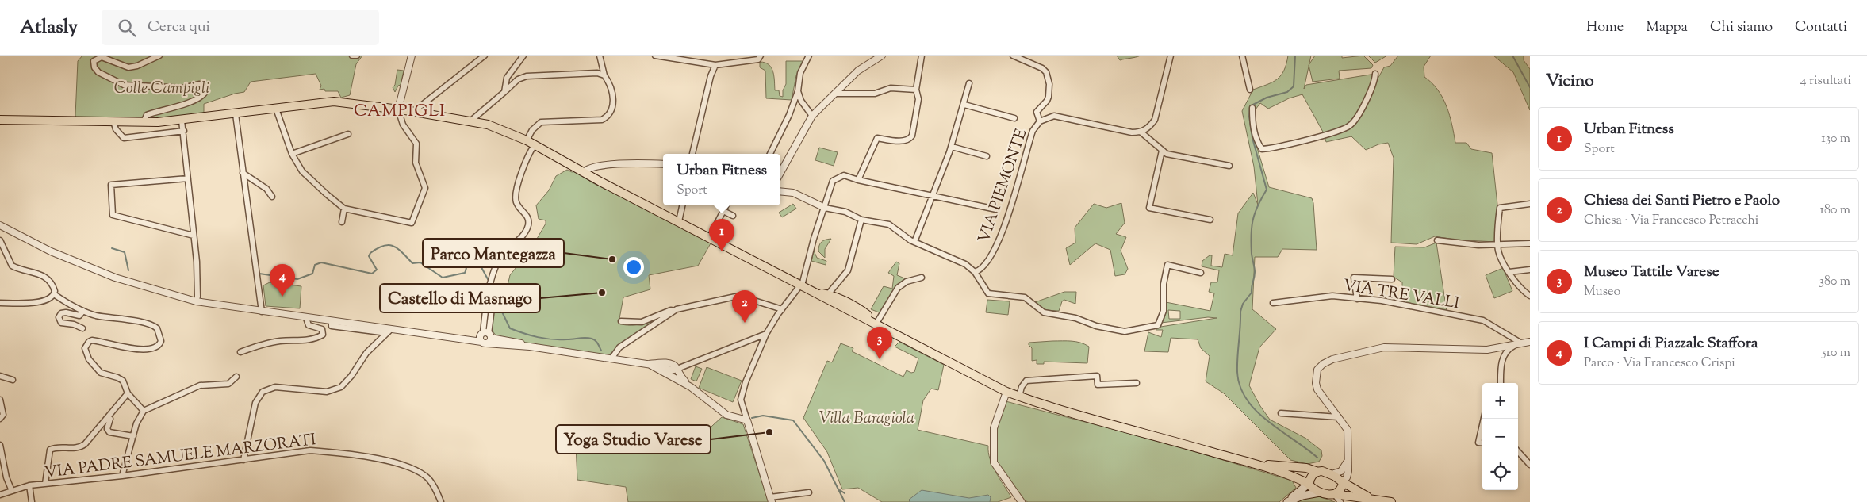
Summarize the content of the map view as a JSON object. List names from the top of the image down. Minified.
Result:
{"streets":{"street":["VIA PIEMONTE","VIA TRE VALLI","VIA PADRE SAMUELE MARZORATI"]},"districts":["CAMPIGLI"],"parks":["Colle Campigli","Villa Baragiola"],"places":["Parco Mantegazza","Castello di Masnago","Yoga Studio Varese"],"page":{"header":"Atlasly","search":"Cerca qui","nav":["Home","Mappa","Chi siamo","Contatti"],"heading":["Vicino","4 risultati"],"list":[{"mark":"1","name":"Urban Fitness","note":"Sport","value":"130 m"},{"mark":"2","name":"Chiesa dei Santi Pietro e Paolo","note":"Chiesa · Via Francesco Petracchi","value":"180 m"},{"mark":"3","name":"Museo Tattile Varese","note":"Museo","value":"380 m"},{"mark":"4","name":"I Campi di Piazzale Staffora","note":"Parco · Via Francesco Crispi","value":"510 m"}],"popup":["Urban Fitness","Sport"],"pins":["1","4","2","3"],"map_buttons":["+","−"]}}
